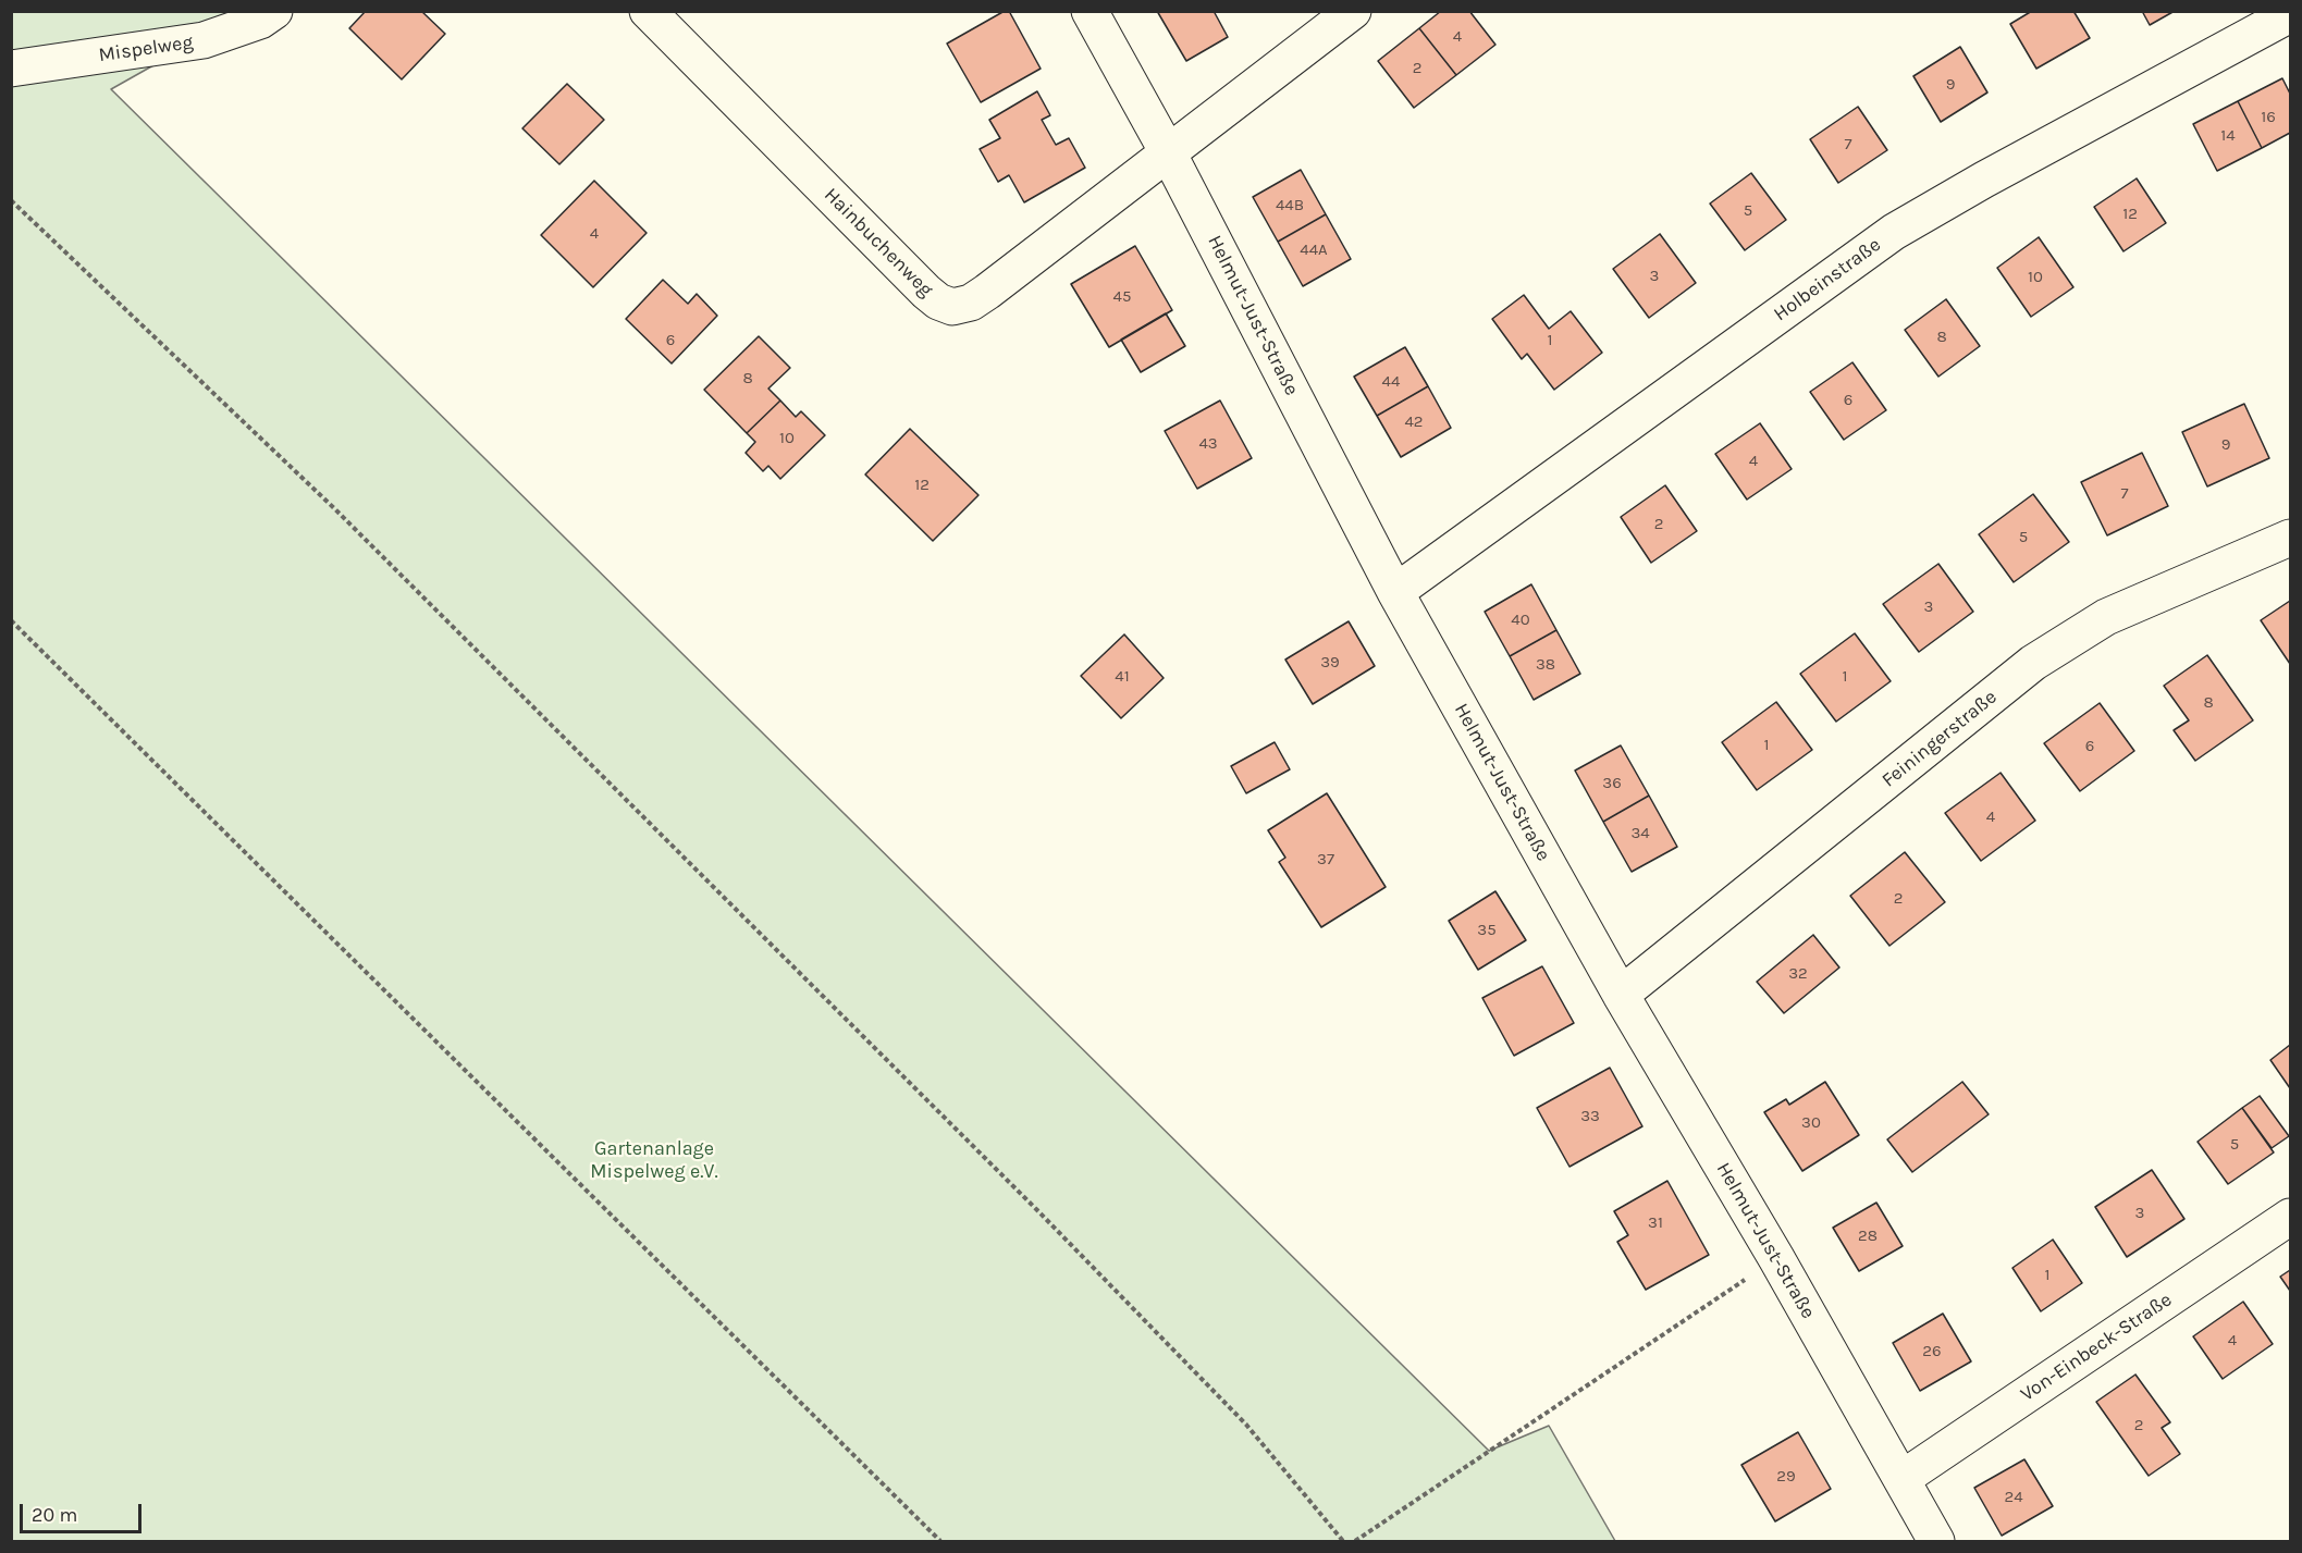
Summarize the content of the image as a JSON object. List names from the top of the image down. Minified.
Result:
{"streets":{"street":["Mispelweg","Hainbuchenweg","Holbeinstraße","Helmut-Just-Straße","Feiningerstraße","Von-Einbeck-Straße"]},"crossings":[["Hainbuchenweg","Helmut-Just-Straße"],["Holbeinstraße","Helmut-Just-Straße"],["Helmut-Just-Straße","Feiningerstraße"],["Helmut-Just-Straße","Von-Einbeck-Straße"]],"parks":["Gartenanlage Mispelweg e.V."],"house_numbers":["4","2","9","16","14","7","44B","5","12","4","44A","3","10","45","8","6","1","8","44","6","42","10","43","9","4","12","7","2","5","3","40","39","38","41","1","8","1","6","36","4","34","37","2","35","32","33","30","5","3","31","28","1","4","26","2","29","24"],"scale_bar":"20 m"}
